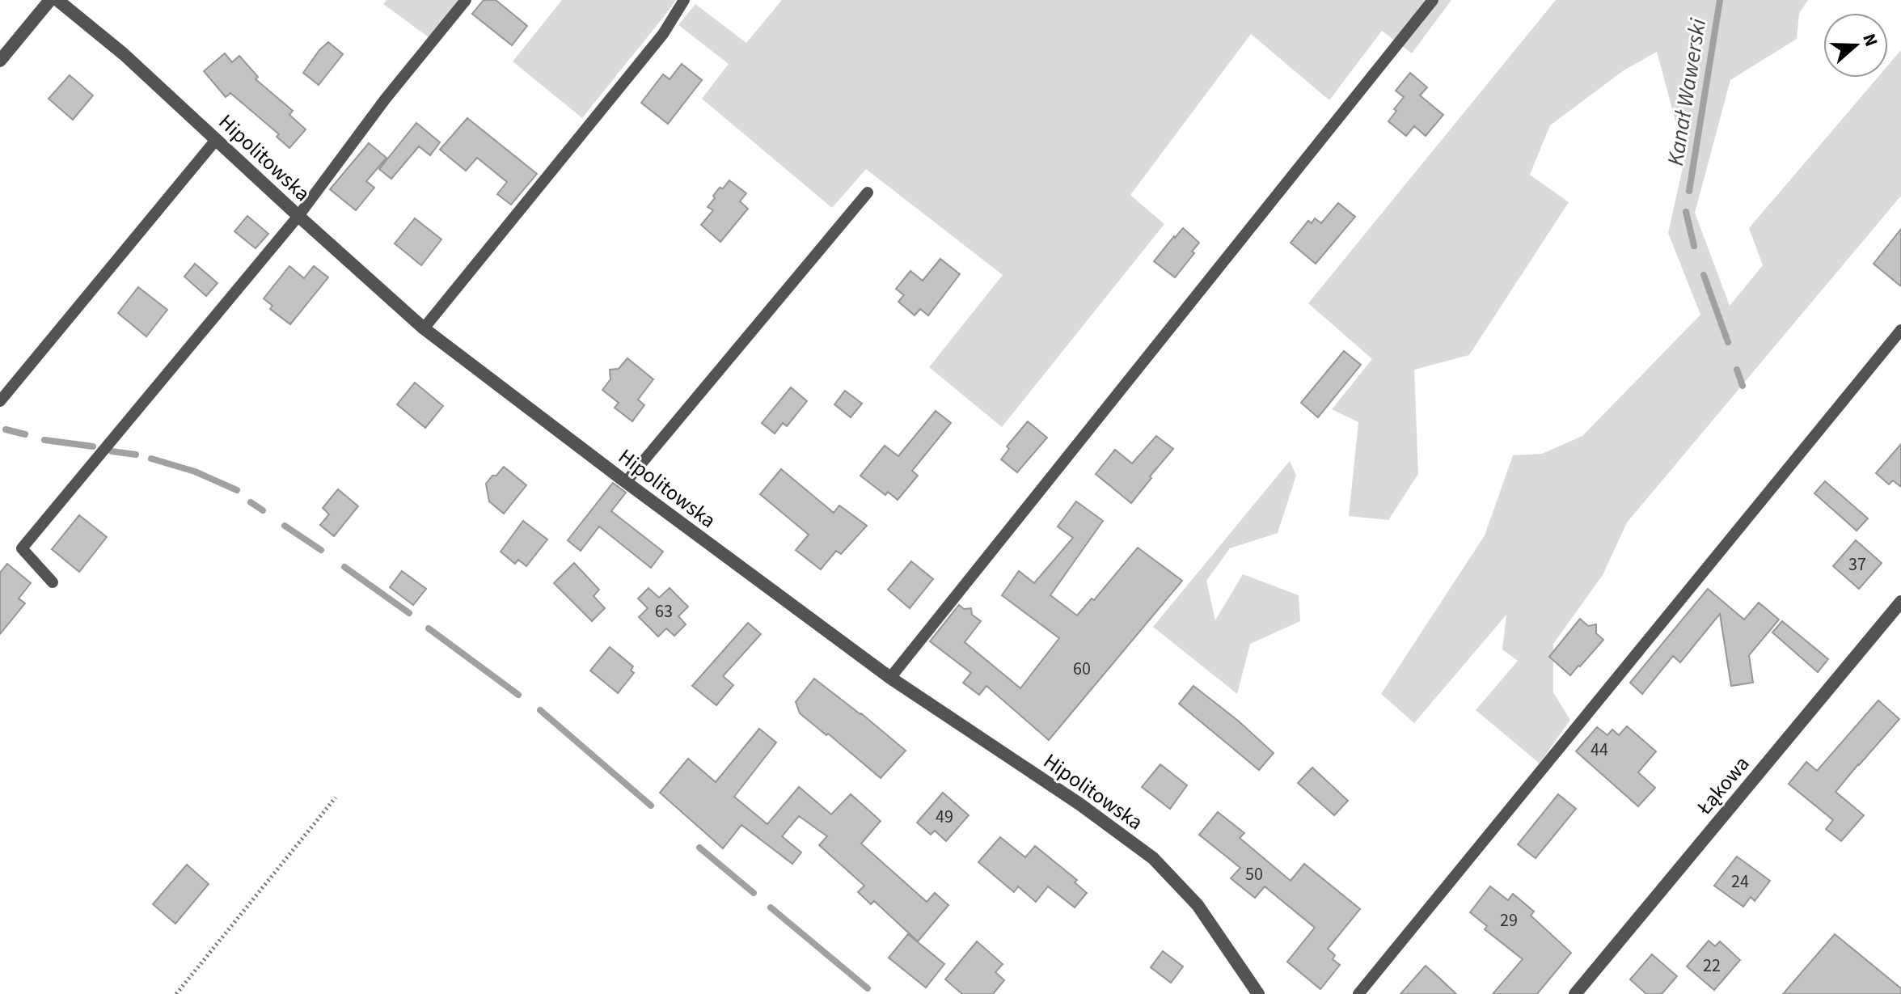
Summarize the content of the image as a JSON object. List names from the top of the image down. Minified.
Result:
{"streets":{"street":["Hipolitowska","Łąkowa"]},"water":["Kanał Wawerski"],"house_numbers":["37","63","60","44","49","50","24","29","22"],"north":"right"}
